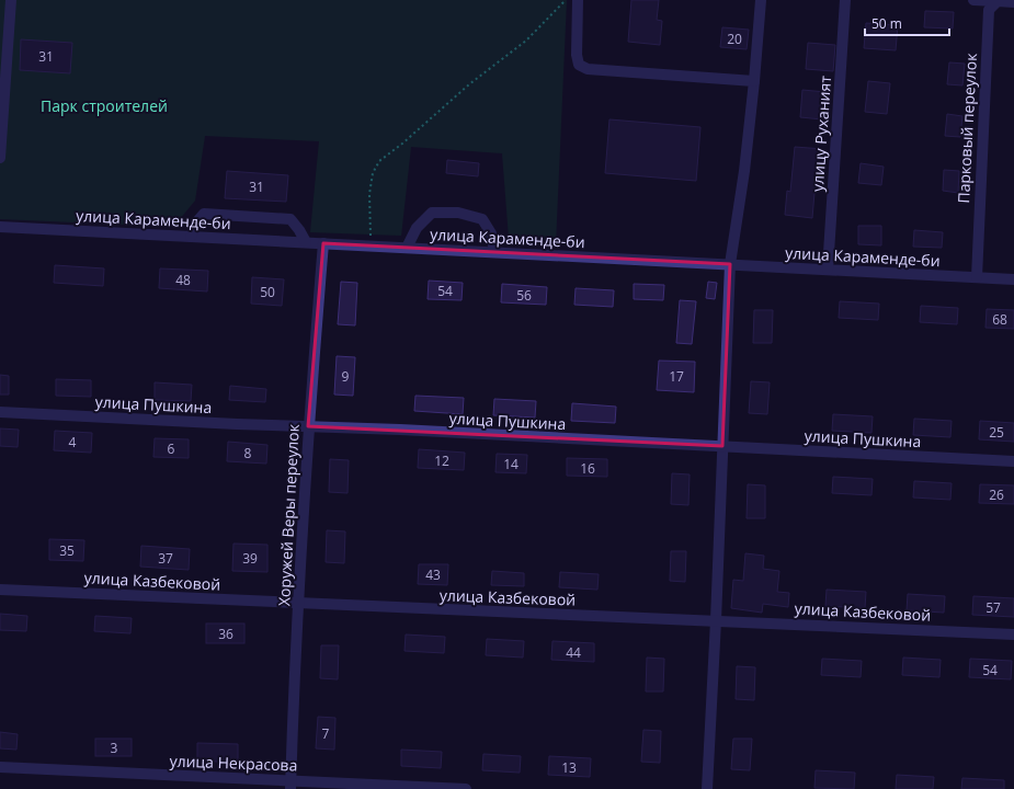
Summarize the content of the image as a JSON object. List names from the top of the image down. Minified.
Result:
{"streets":{"street":["Парковый переулок","улицу Руханият","улица Караменде-би","улица Пушкина","Хоружей Веры переулок","улица Казбековой","улица Некрасова"]},"crossings":[["Парковый переулок","улица Караменде-би"],["улицу Руханият","улица Караменде-би"],["улица Караменде-би","Хоружей Веры переулок"],["улица Пушкина","Хоружей Веры переулок"],["Хоружей Веры переулок","улица Казбековой"],["Хоружей Веры переулок","улица Некрасова"]],"parks":["Парк строителей"],"house_numbers":["20","31","31","48","54","50","56","68","9","17","25","4","6","8","12","14","16","26","35","37","39","43","57","36","44","54","7","3","13"],"scale_bar":"50 m"}
